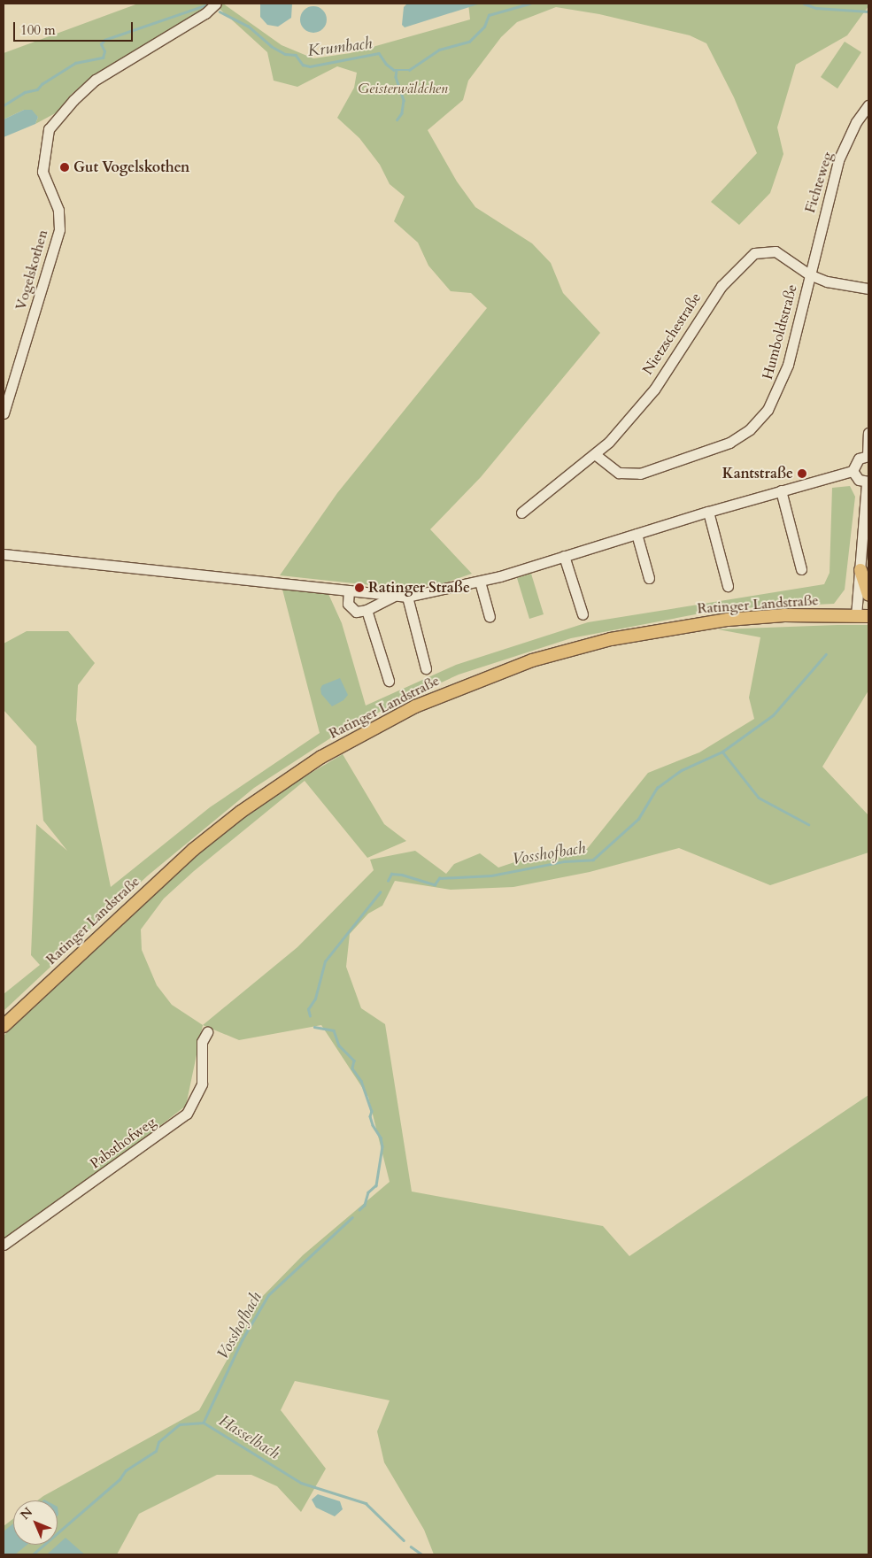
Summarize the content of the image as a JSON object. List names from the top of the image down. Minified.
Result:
{"streets":{"main road":["Ratinger Landstraße"],"street":["Fichteweg","Vogelskothen","Humboldtstraße","Nietzschestraße","Pabsthofweg"]},"crossings":[["Fichteweg","Humboldtstraße"],["Fichteweg","Nietzschestraße"],["Humboldtstraße","Nietzschestraße"]],"water":["Krumbach","Vosshofbach","Hasselbach"],"parks":["Geisterwäldchen"],"places":["Gut Vogelskothen","Kantstraße","Ratinger Straße"],"scale_bar":"100 m","north":"top left"}
